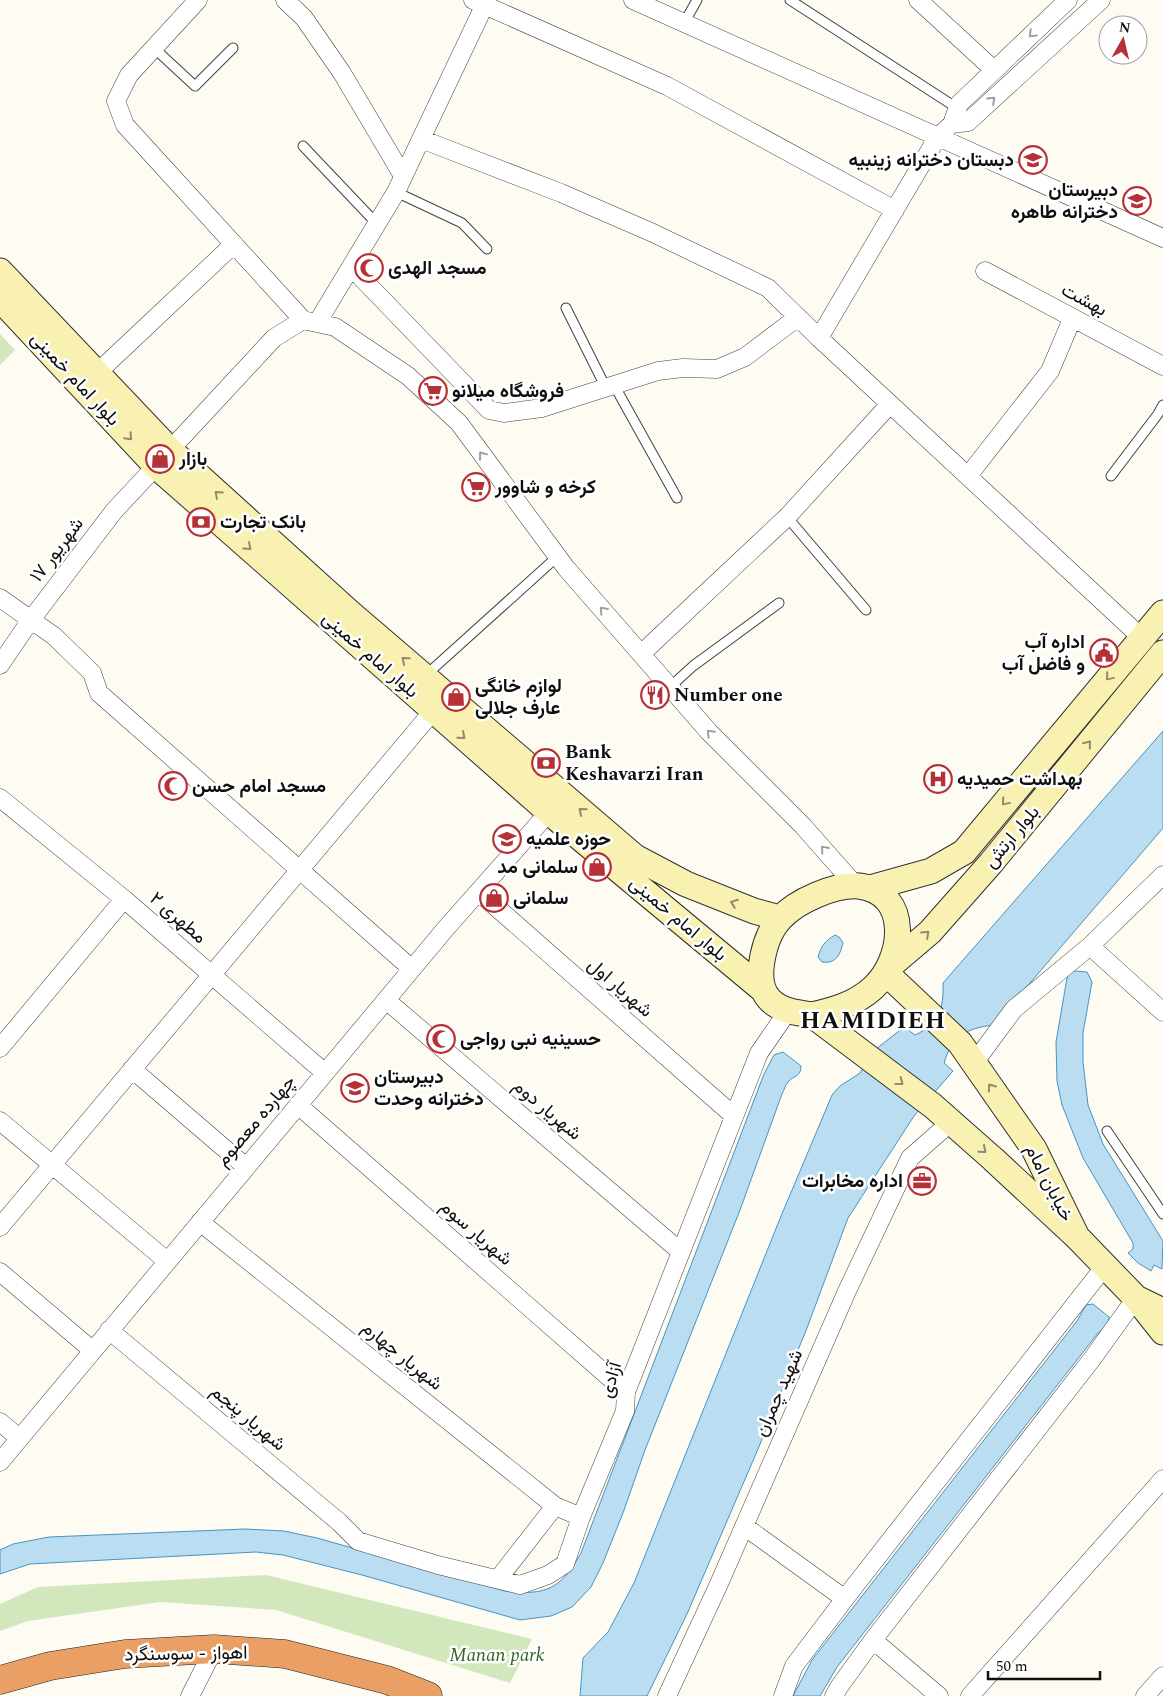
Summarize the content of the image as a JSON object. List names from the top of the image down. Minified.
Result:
{"streets":{"highway":["اهواز - سوسنگرد"],"main road":["بلوار امام خمینی","بلوار ارتش","خیابان امام"],"street":["بهشت","۱۷ شهریور","مطهری ۲","شهریار اول","شهریار دوم","چهارده معصوم","شهریار سوم","شهریار چهارم","آزادی","شهید چمران","شهریار پنجم"]},"crossings":[["بلوار امام خمینی","۱۷ شهریور"],["بلوار امام خمینی","بلوار ارتش"],["بلوار امام خمینی","چهارده معصوم"],["بلوار امام خمینی","خیابان امام"],["بلوار امام خمینی","آزادی"],["بلوار ارتش","خیابان امام"],["بلوار ارتش","آزادی"],["مطهری ۲","چهارده معصوم"],["شهریار اول","چهارده معصوم"],["شهریار اول","آزادی"],["شهریار دوم","چهارده معصوم"],["شهریار دوم","آزادی"],["چهارده معصوم","شهریار سوم"],["چهارده معصوم","شهریار چهارم"],["چهارده معصوم","شهریار پنجم"],["خیابان امام","آزادی"],["خیابان امام","شهید چمران"],["شهریار سوم","آزادی"],["شهریار چهارم","آزادی"],["آزادی","شهریار پنجم"]],"districts":["HAMIDIEH"],"parks":["Manan park"],"places":{"school or university":["دبستان دخترانه زینبیه","دبیرستان دخترانه طاهره","حوزه علمیه","دبیرستان دخترانه وحدت"],"mosque":["مسجد الهدی","مسجد امام حسن","حسینیه نبی رواجی"],"supermarket":["فروشگاه میلانو","کرخه و شاوور"],"shop":["بازار","لوازم خانگی عارف جلالی","سلمانی مد","سلمانی"],"bank":["بانک تجارت","Bank Keshavarzi Iran"],"public building":["اداره آب و فاضل آب"],"restaurant":["Number one"],"hospital":["بهداشت حمیدیه"],"office":["اداره مخابرات"]},"scale_bar":"50 m","north":"top"}
